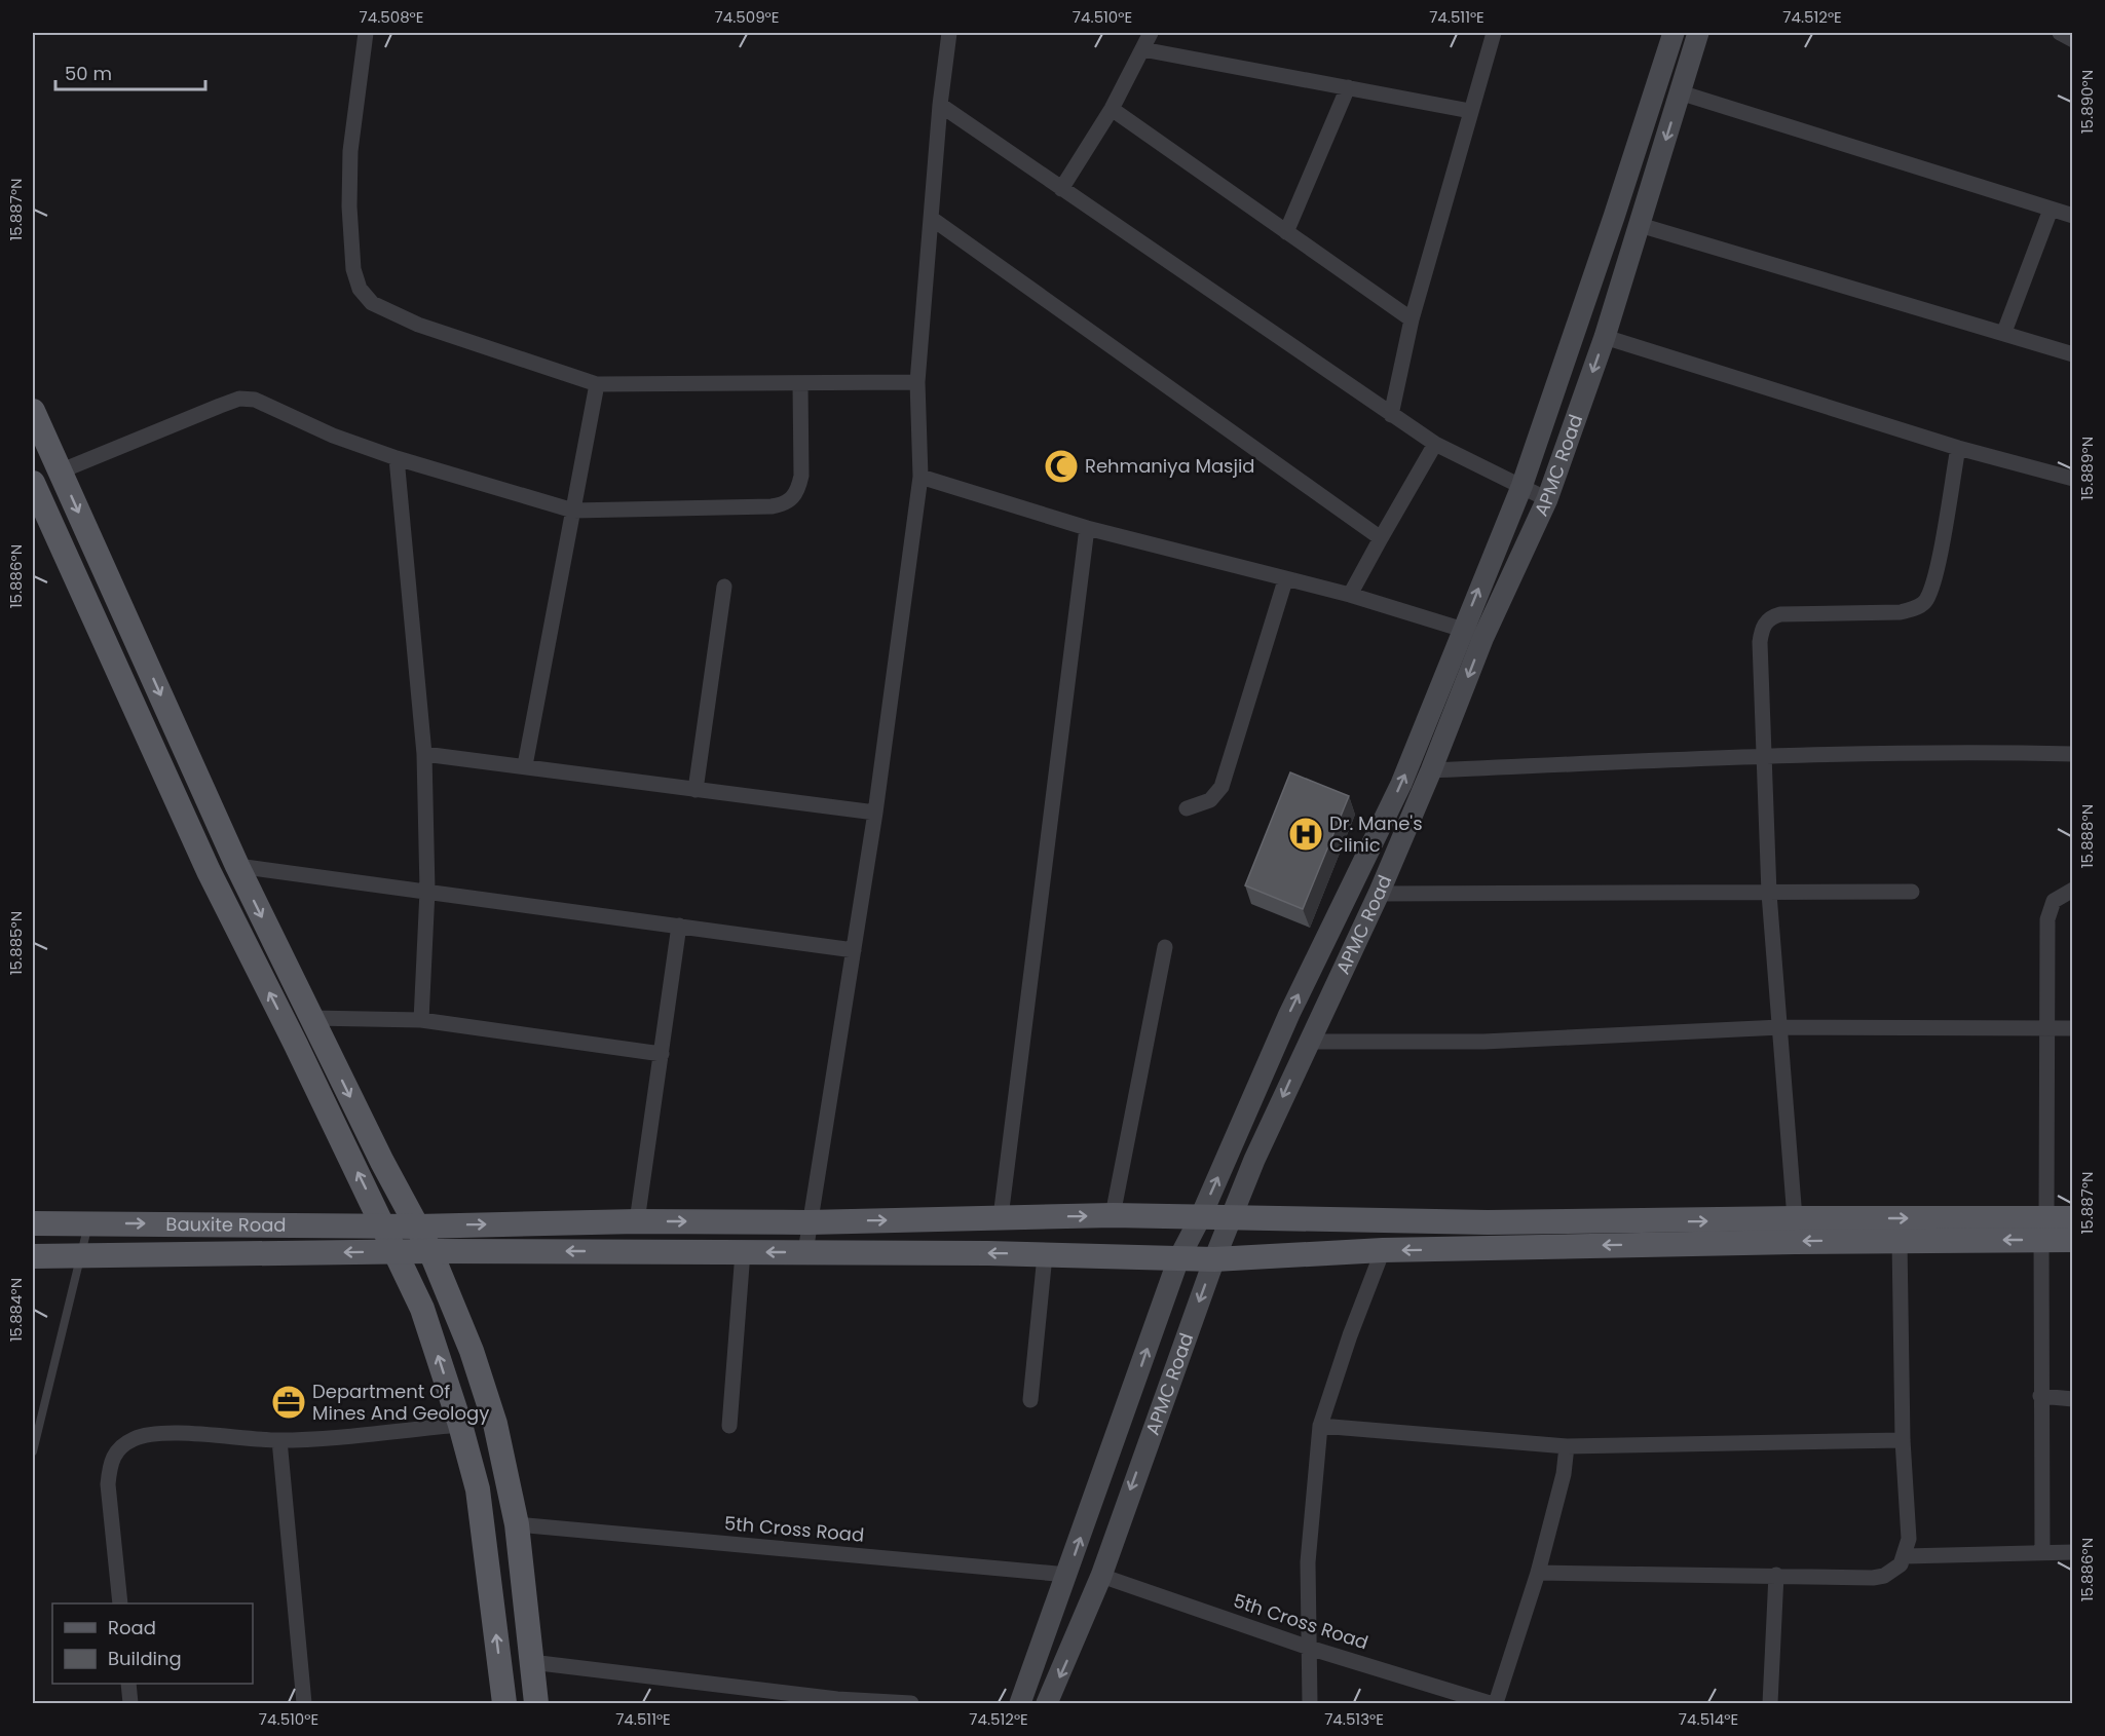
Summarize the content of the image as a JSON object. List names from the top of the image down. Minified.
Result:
{"streets":{"main road":["Bauxite Road"],"street":["APMC Road","5th Cross Road"]},"crossings":[["APMC Road","Bauxite Road"],["APMC Road","5th Cross Road"]],"places":{"mosque":["Rehmaniya Masjid"],"hospital":["Dr. Mane's Clinic"],"office":["Department Of Mines And Geology"]},"legend":["Road","Building"],"scale_bar":"50 m","coordinates":["74.508°E","74.509°E","74.510°E","74.511°E","74.512°E","15.890°N","15.887°N","15.889°N","15.886°N","15.888°N","15.885°N","15.884°N","74.513°E","74.514°E"]}
